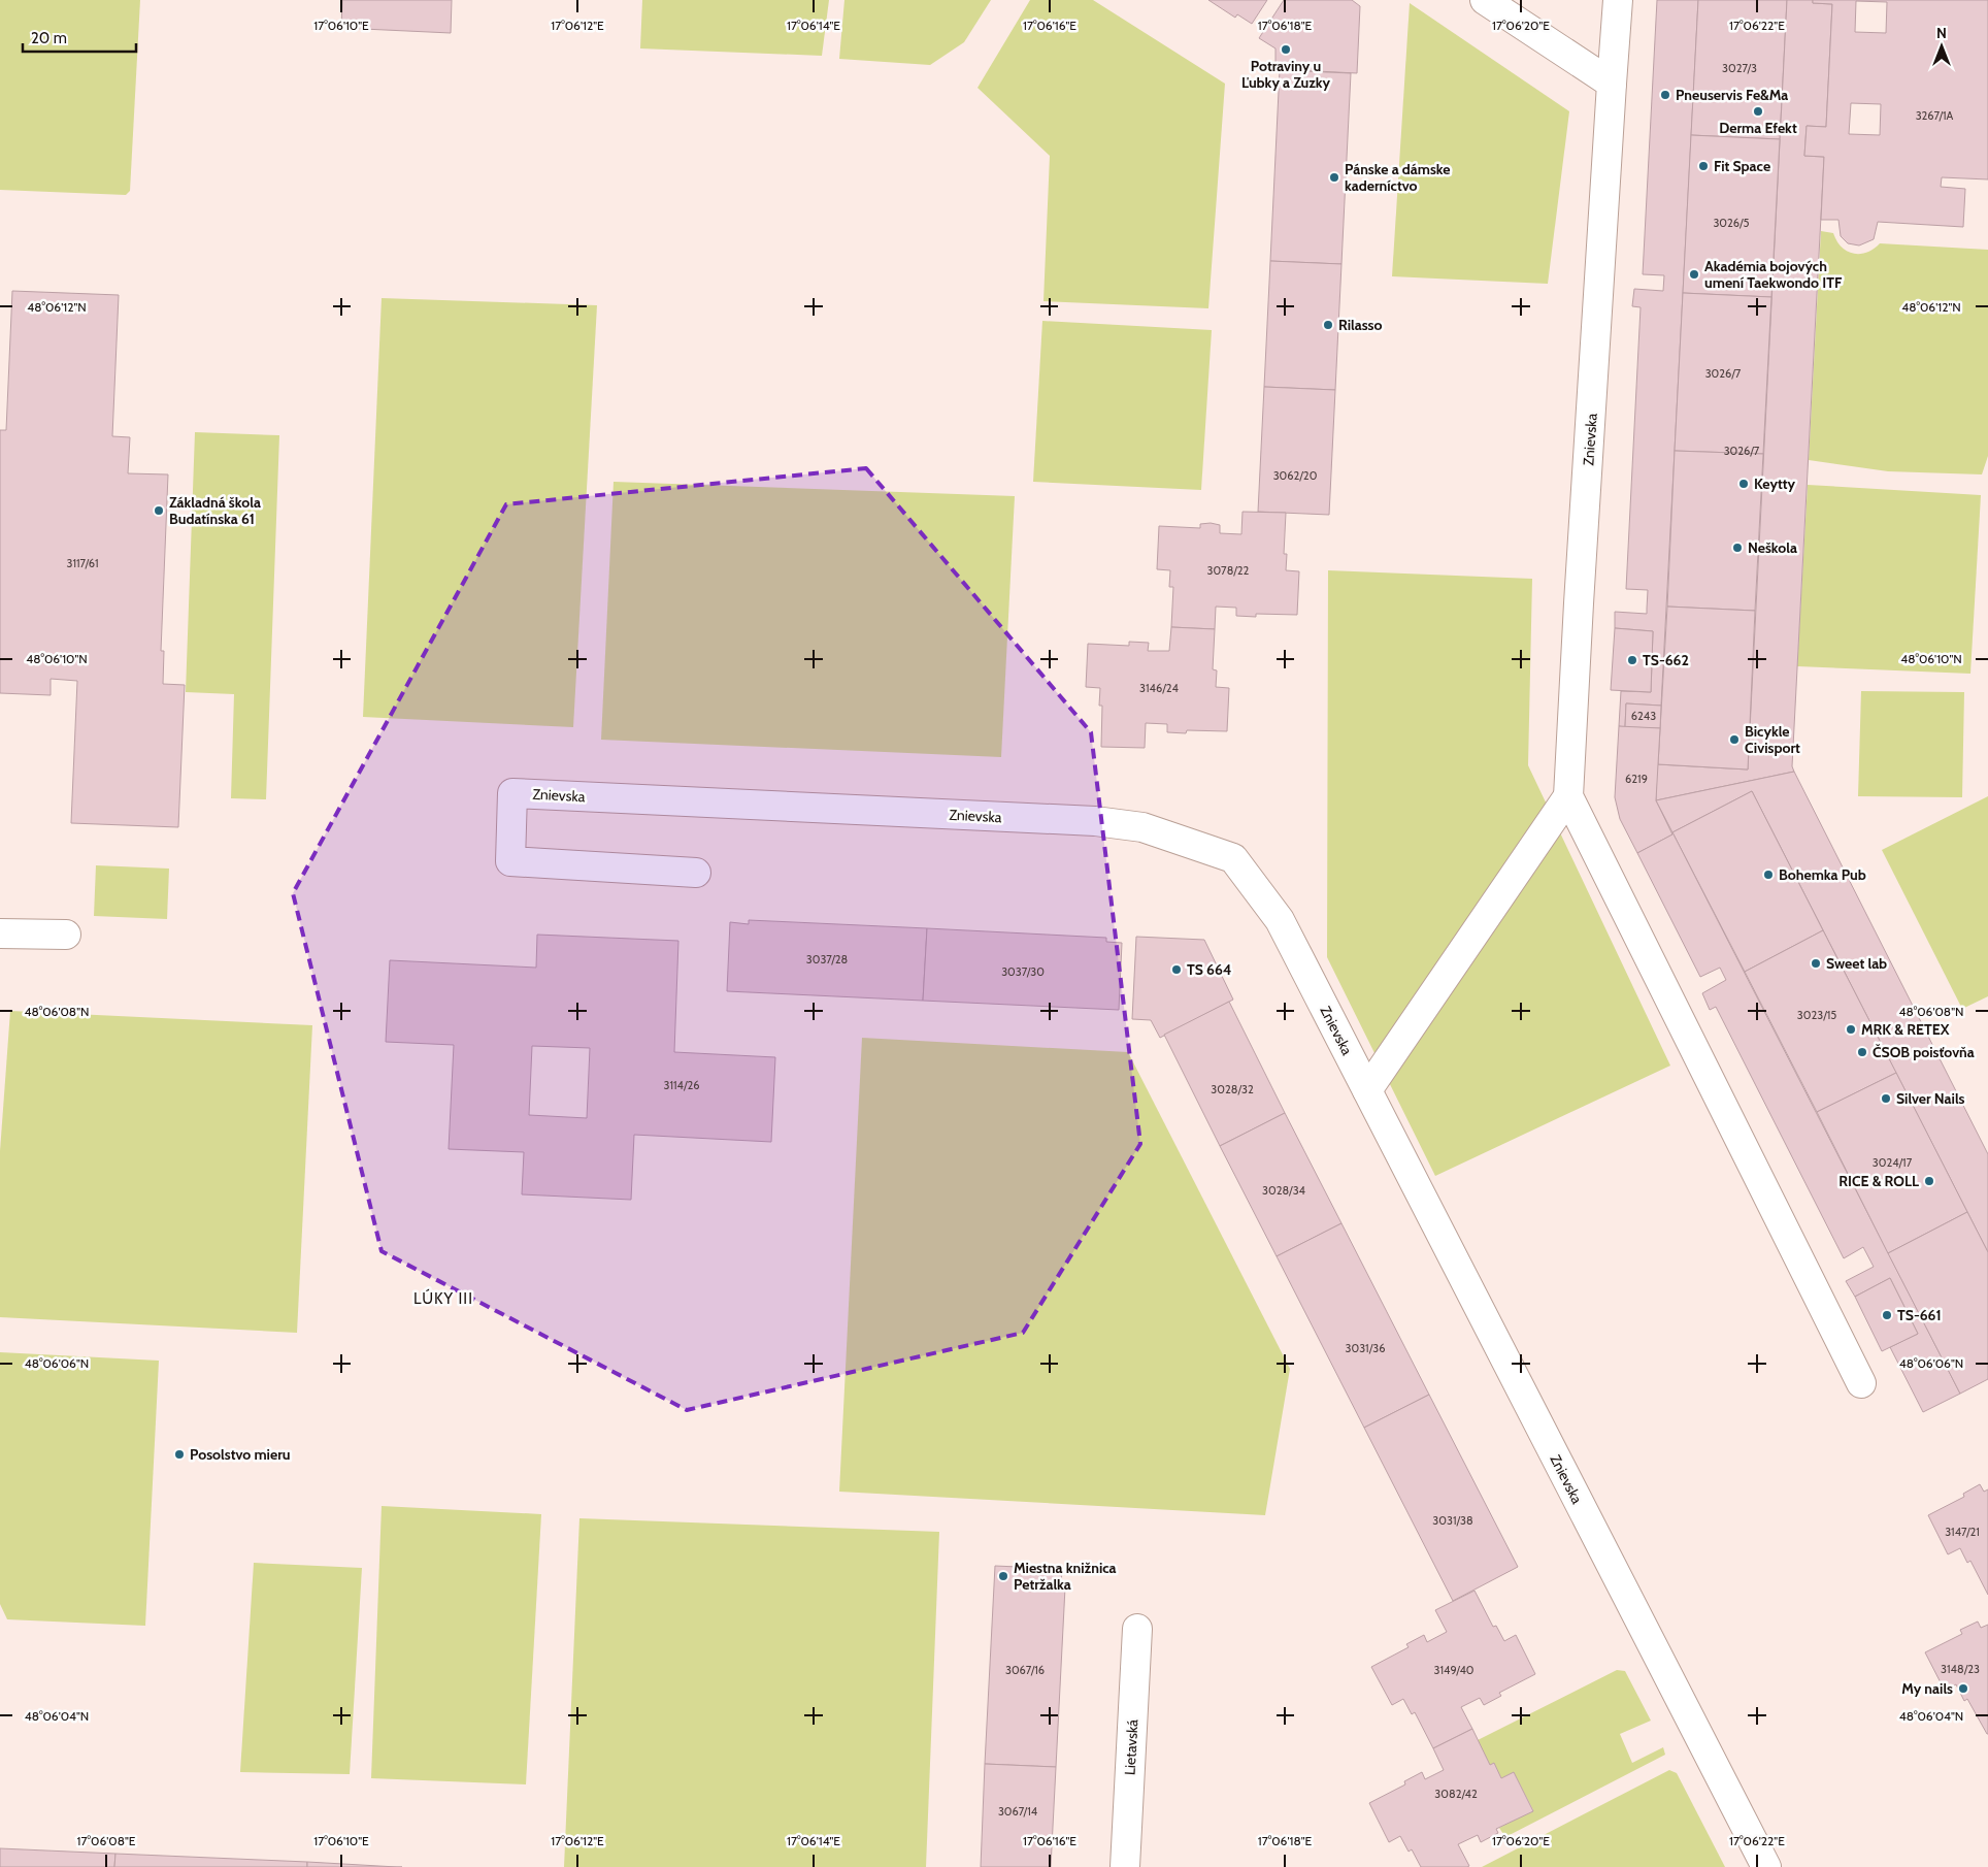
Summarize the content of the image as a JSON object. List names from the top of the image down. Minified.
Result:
{"streets":{"street":["Znievska","Lietavská"]},"districts":["LÚKY III"],"places":["Potraviny u Ľubky a Zuzky","Pneuservis Fe&Ma","Derma Efekt","Fit Space","Pánske a dámske kaderníctvo","Akadémia bojových umení Taekwondo ITF","Rilasso","Keytty","Základná škola Budatínska 61","Neškola","TS-662","Bicykle Civisport","Bohemka Pub","Sweet lab","TS 664","MRK & RETEX","ČSOB poisťovňa","Silver Nails","RICE & ROLL","TS-661","Posolstvo mieru","Miestna knižnica Petržalka","My nails"],"house_numbers":["3027/3","3267/1A","3026/5","3026/7","3026/7","3062/20","3117/61","3078/22","3146/24","6243","6219","3037/28","3037/30","3023/15","3114/26","3028/32","3024/17","3028/34","3031/36","3031/38","3147/21","3148/23","3067/16","3149/40","3082/42","3067/14"],"scale_bar":"20 m","north":"top","coordinates":["17°06'10\"E","17°06'12\"E","17°06'14\"E","17°06'16\"E","17°06'18\"E","17°06'20\"E","17°06'22\"E","48°06'12\"N","48°06'10\"N","48°06'08\"N","48°06'06\"N","48°06'04\"N","17°06'08\"E"]}
